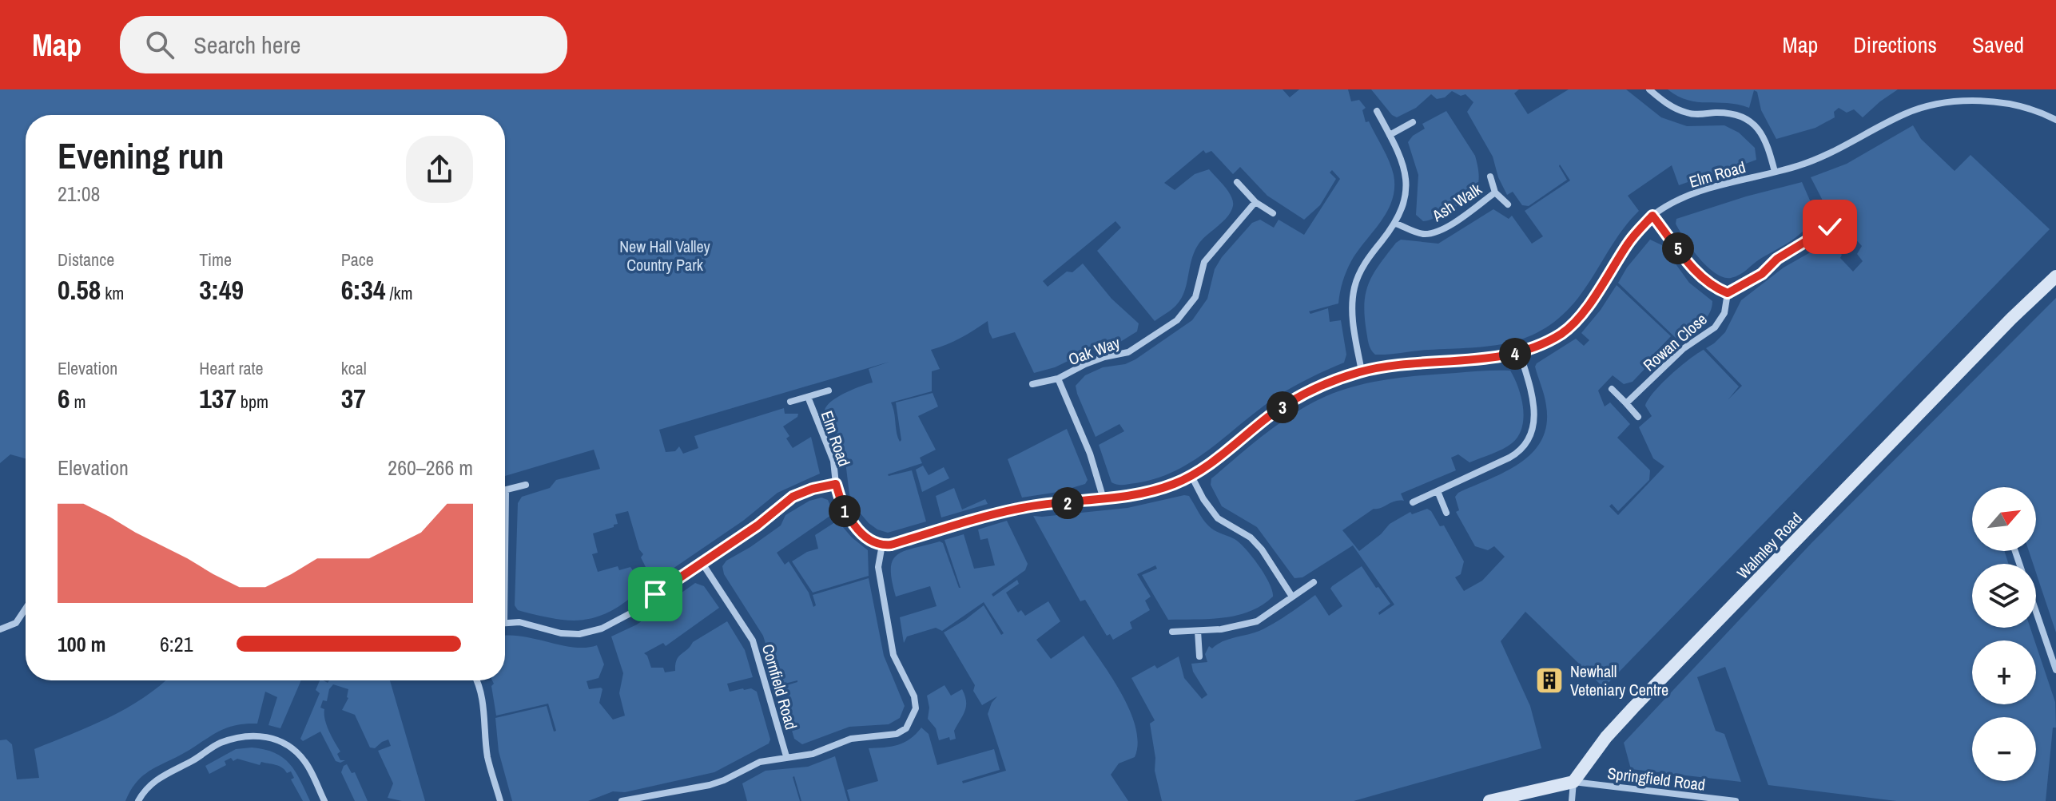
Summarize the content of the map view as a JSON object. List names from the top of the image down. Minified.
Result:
{"streets":{"main road":["Walmley Road"],"street":["Elm Road","Ash Walk","Rowan Close","Oak Way","Cornfield Road","Springfield Road"]},"crossings":[["Elm Road","Oak Way"],["Walmley Road","Springfield Road"]],"parks":["New Hall Valley Country Park"],"places":{"building":["Newhall Veteniary Centre"]},"north":"top right","page":{"header":"Map","search":"Search here","nav":["Map","Directions","Saved"],"heading":["Evening run","21:08"],"stats":[["Distance","0.58 km"],["Time","3:49"],["Pace","6:34 /km"],["Elevation","6 m"],["Heart rate","137 bpm"],["kcal","37"]],"pins":["5","4","3","2","1"],"chart":["Elevation","260–266 m"],"map_buttons":["+","−"],"list":[{"name":"100 m","note":"6:21"}]}}
